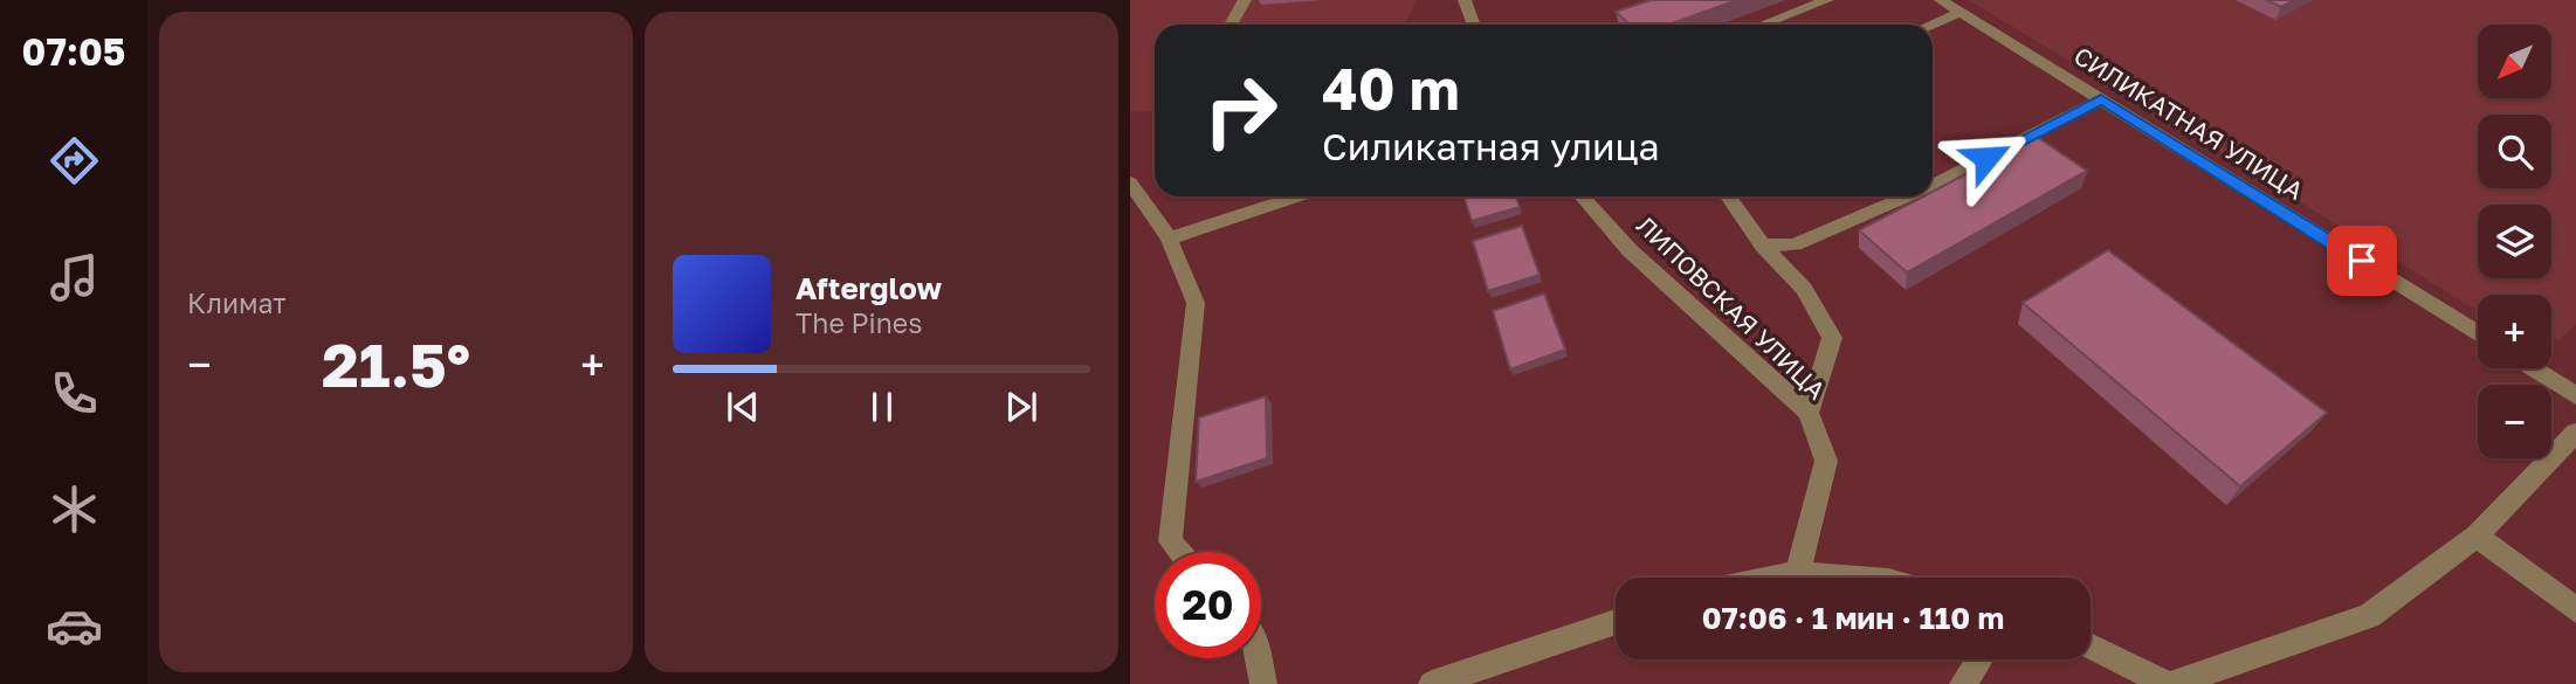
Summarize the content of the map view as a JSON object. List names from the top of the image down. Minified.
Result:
{"streets":{"street":["СИЛИКАТНАЯ УЛИЦА","ЛИПОВСКАЯ УЛИЦА"]},"north":"bottom left","page":{"tabs":"07:05","tile":"Климат","map_buttons":["+","−"],"turn":["40 m","Силикатная улица"],"song":["Afterglow","The Pines"],"heat":["−","21.5°","+"],"limit":"20","trip":"07:06 · 1 мин · 110 m"}}
